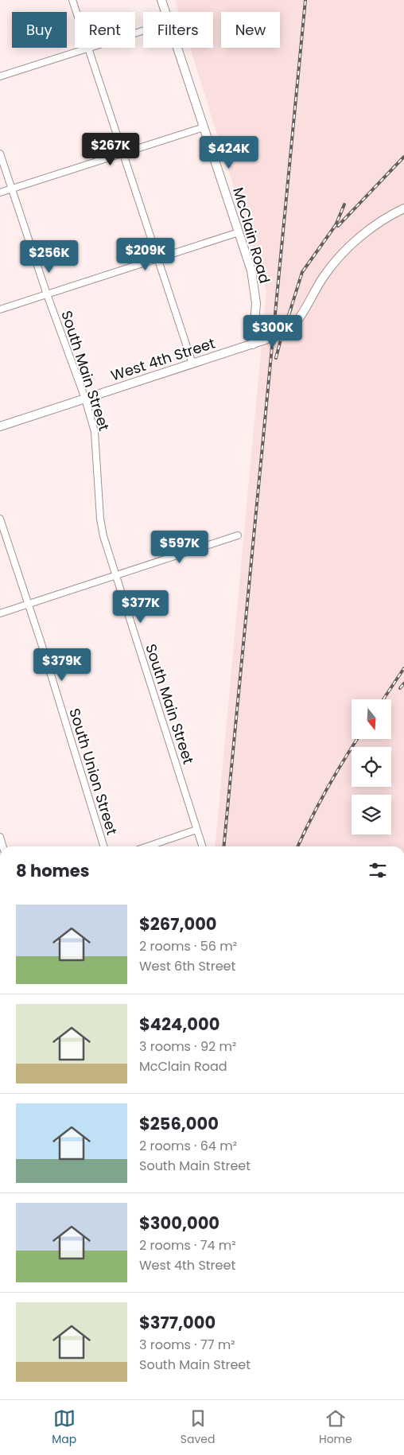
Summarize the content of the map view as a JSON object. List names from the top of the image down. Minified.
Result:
{"streets":{"street":["McClain Road","West 4th Street","South Main Street","South Union Street"]},"crossings":[["McClain Road","West 4th Street"],["West 4th Street","South Main Street"]],"north":"bottom","page":{"chip":["Buy","Rent","Filters","New"],"price":["$267K","$424K","$209K","$256K","$300K","$597K","$377K","$379K"],"heading":"8 homes","list":[{"name":"$267,000","note":"2 rooms · 56 m² · West 6th Street"},{"name":"$424,000","note":"3 rooms · 92 m² · McClain Road"},{"name":"$256,000","note":"2 rooms · 64 m² · South Main Street"},{"name":"$300,000","note":"2 rooms · 74 m² · West 4th Street"},{"name":"$377,000","note":"3 rooms · 77 m² · South Main Street"}],"tabs":["Map","Saved","Home"]}}
